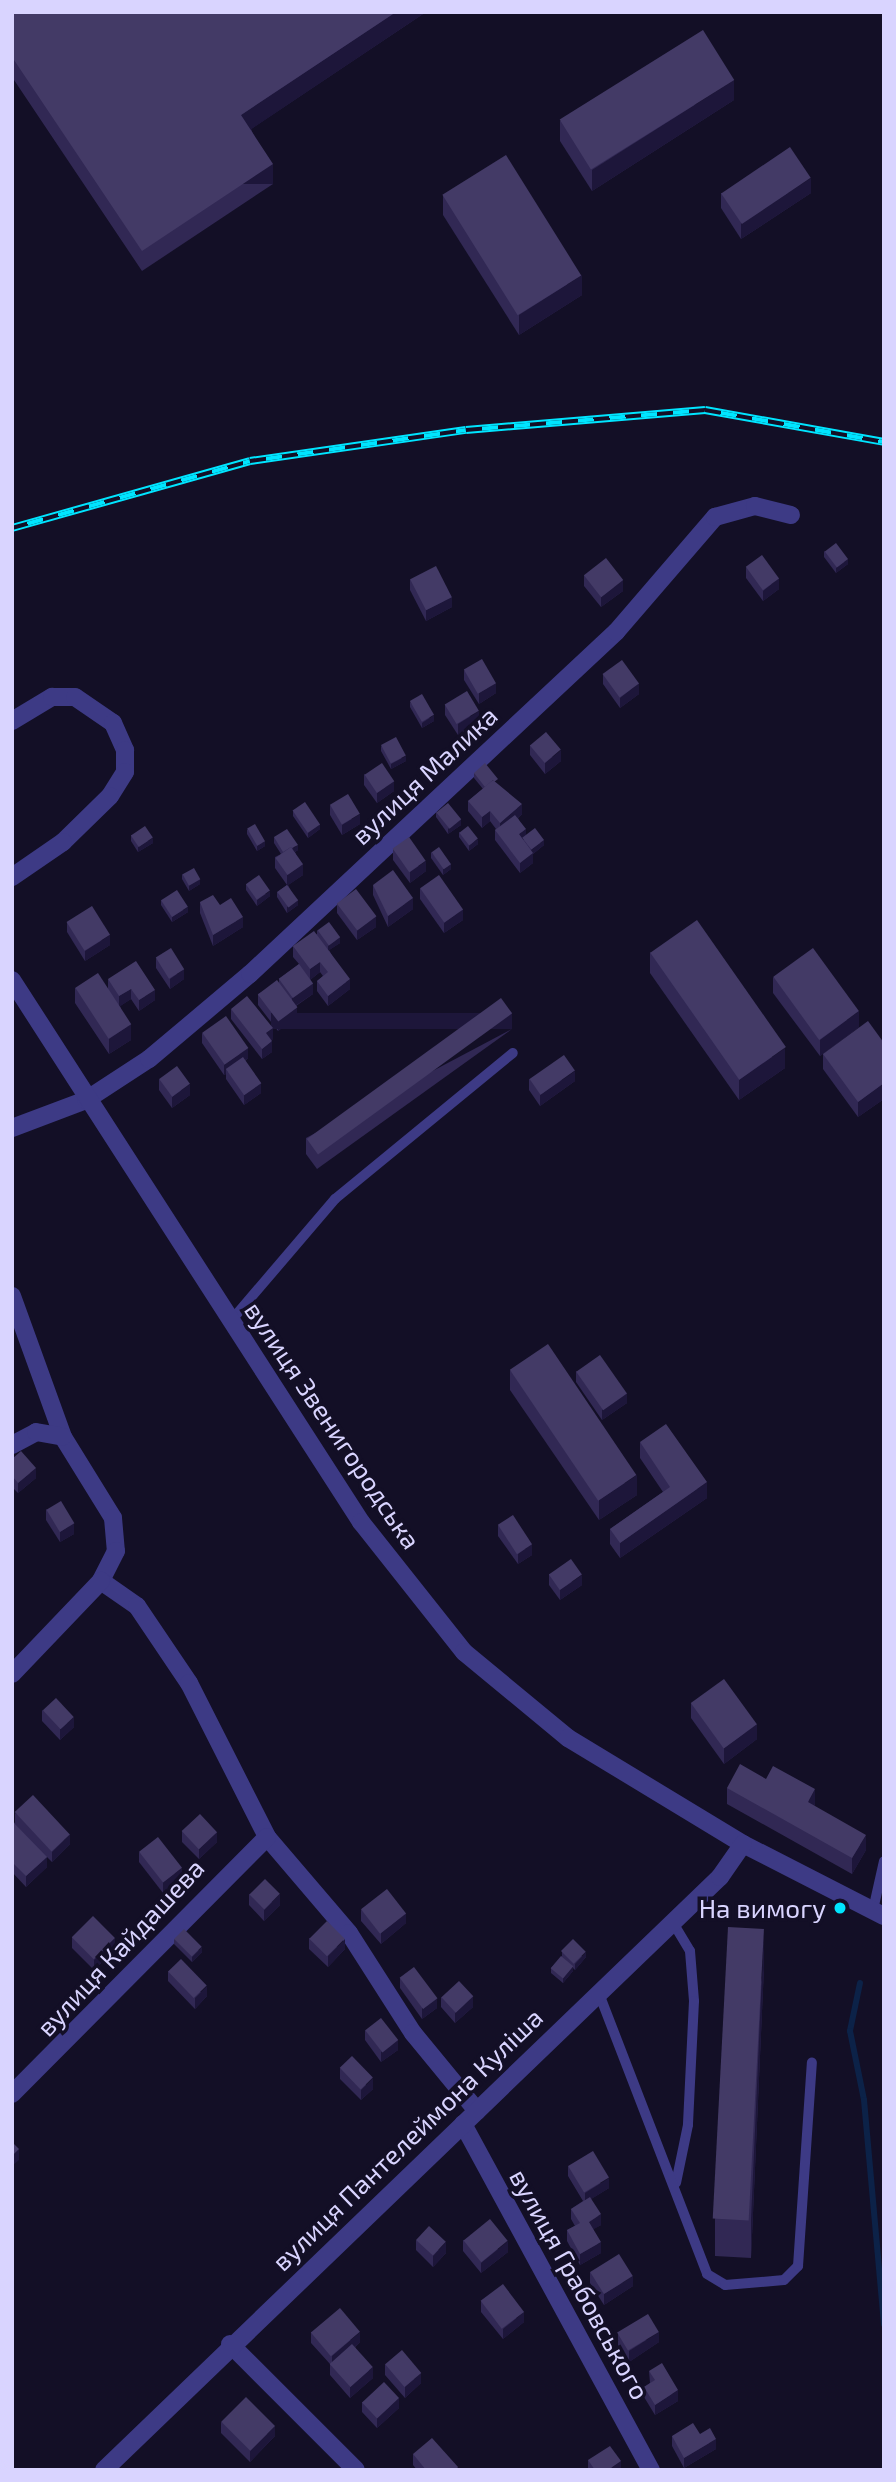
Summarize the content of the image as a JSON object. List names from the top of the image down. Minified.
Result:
{"streets":{"street":["вулиця Малика","вулиця Звенигородська","вулиця Кайдашева","вулиця Пантелеймона Куліша","вулиця Грабовського"]},"crossings":[["вулиця Малика","вулиця Звенигородська"],["вулиця Звенигородська","вулиця Пантелеймона Куліша"],["вулиця Пантелеймона Куліша","вулиця Грабовського"]],"places":["На вимогу"]}
